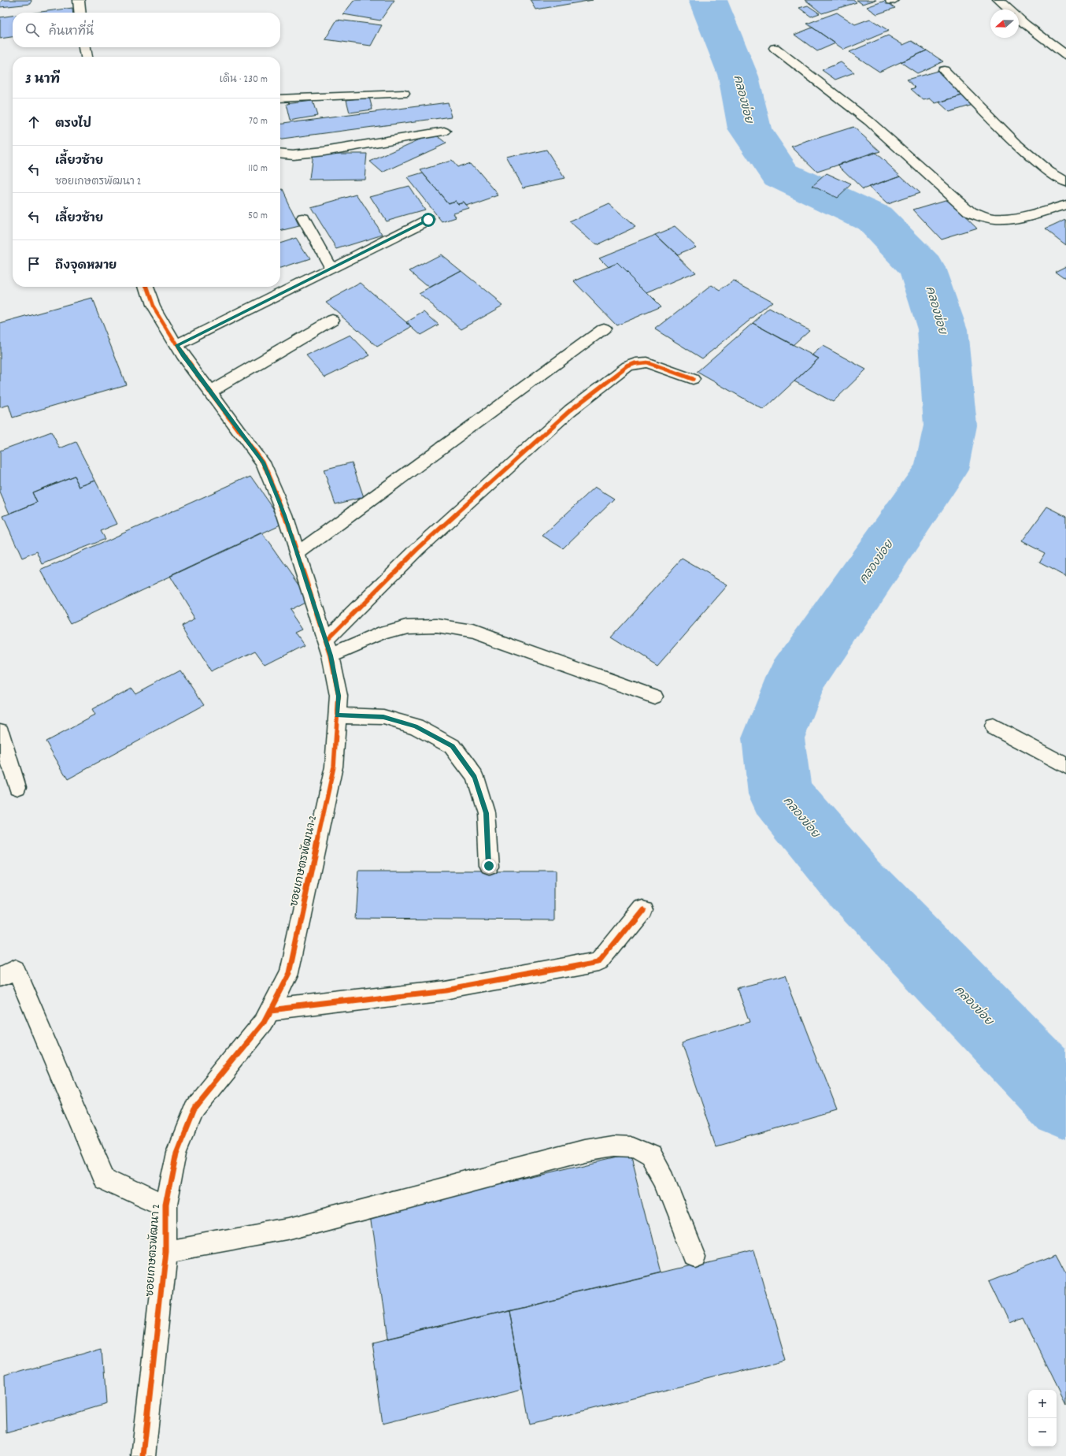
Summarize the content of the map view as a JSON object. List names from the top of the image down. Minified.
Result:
{"streets":{"street":["ซอยเกษตรพัฒนา 2"]},"water":["คลองข่อย"],"north":"left","page":{"search":"ค้นหาที่นี่","heading":["3 นาที","เดิน · 230 m"],"list":[["ตรงไป","70 m"],["เลี้ยวซ้าย","ซอยเกษตรพัฒนา 2","110 m"],["เลี้ยวซ้าย","50 m"],"ถึงจุดหมาย"],"map_buttons":["+","−"]}}
